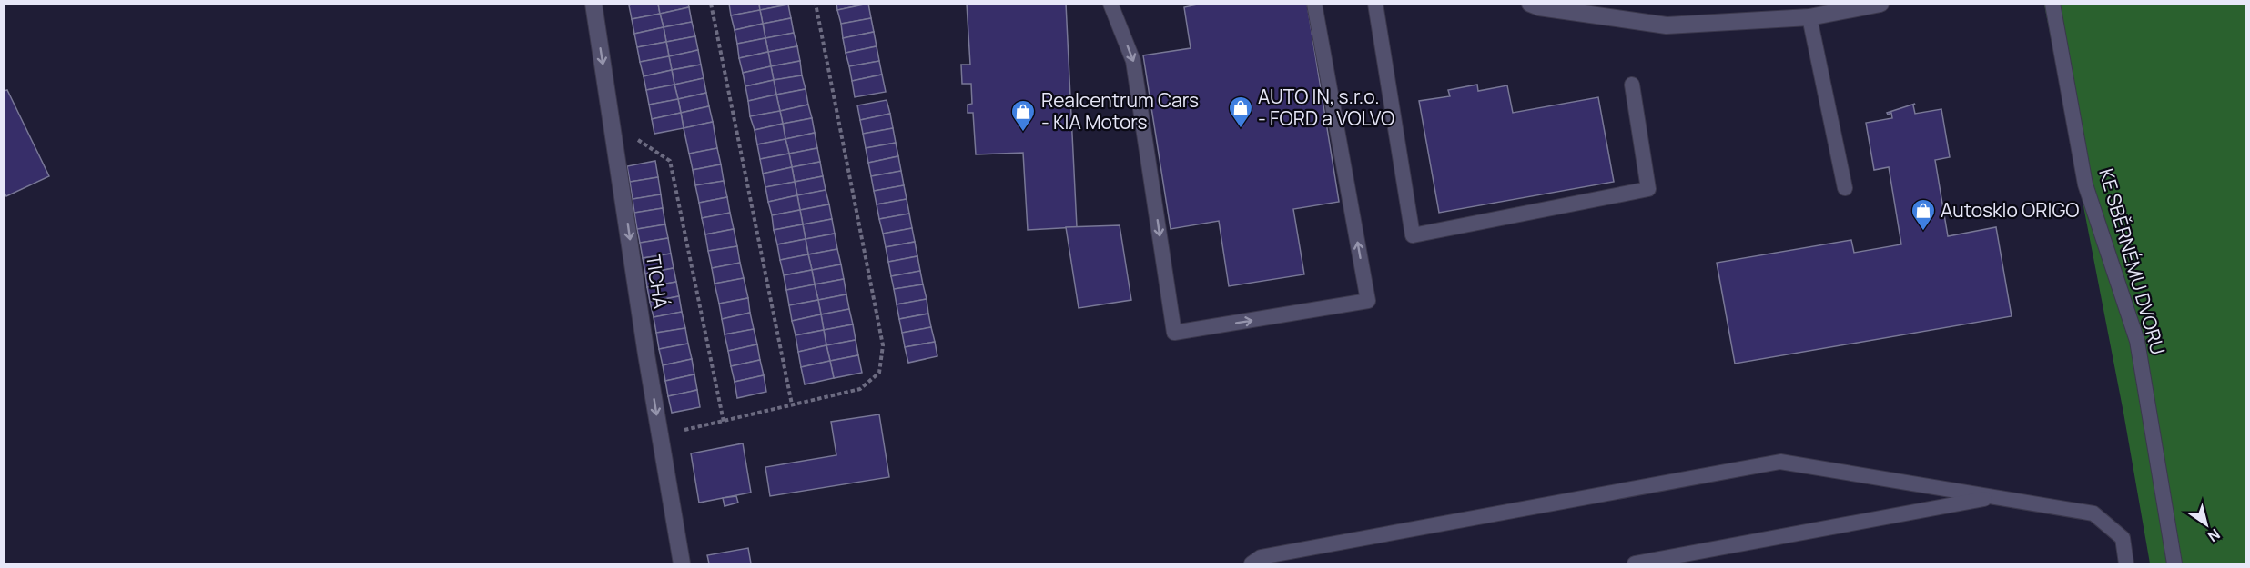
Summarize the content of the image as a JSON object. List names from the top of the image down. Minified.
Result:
{"streets":{"street":["TICHÁ"],"lane":["KE SBĚRNÉMU DVORU"]},"one_way":["TICHÁ"],"places":{"shop":["AUTO IN, s.r.o. - FORD a VOLVO","Realcentrum Cars - KIA Motors","Autosklo ORIGO"]},"north":"bottom right"}
